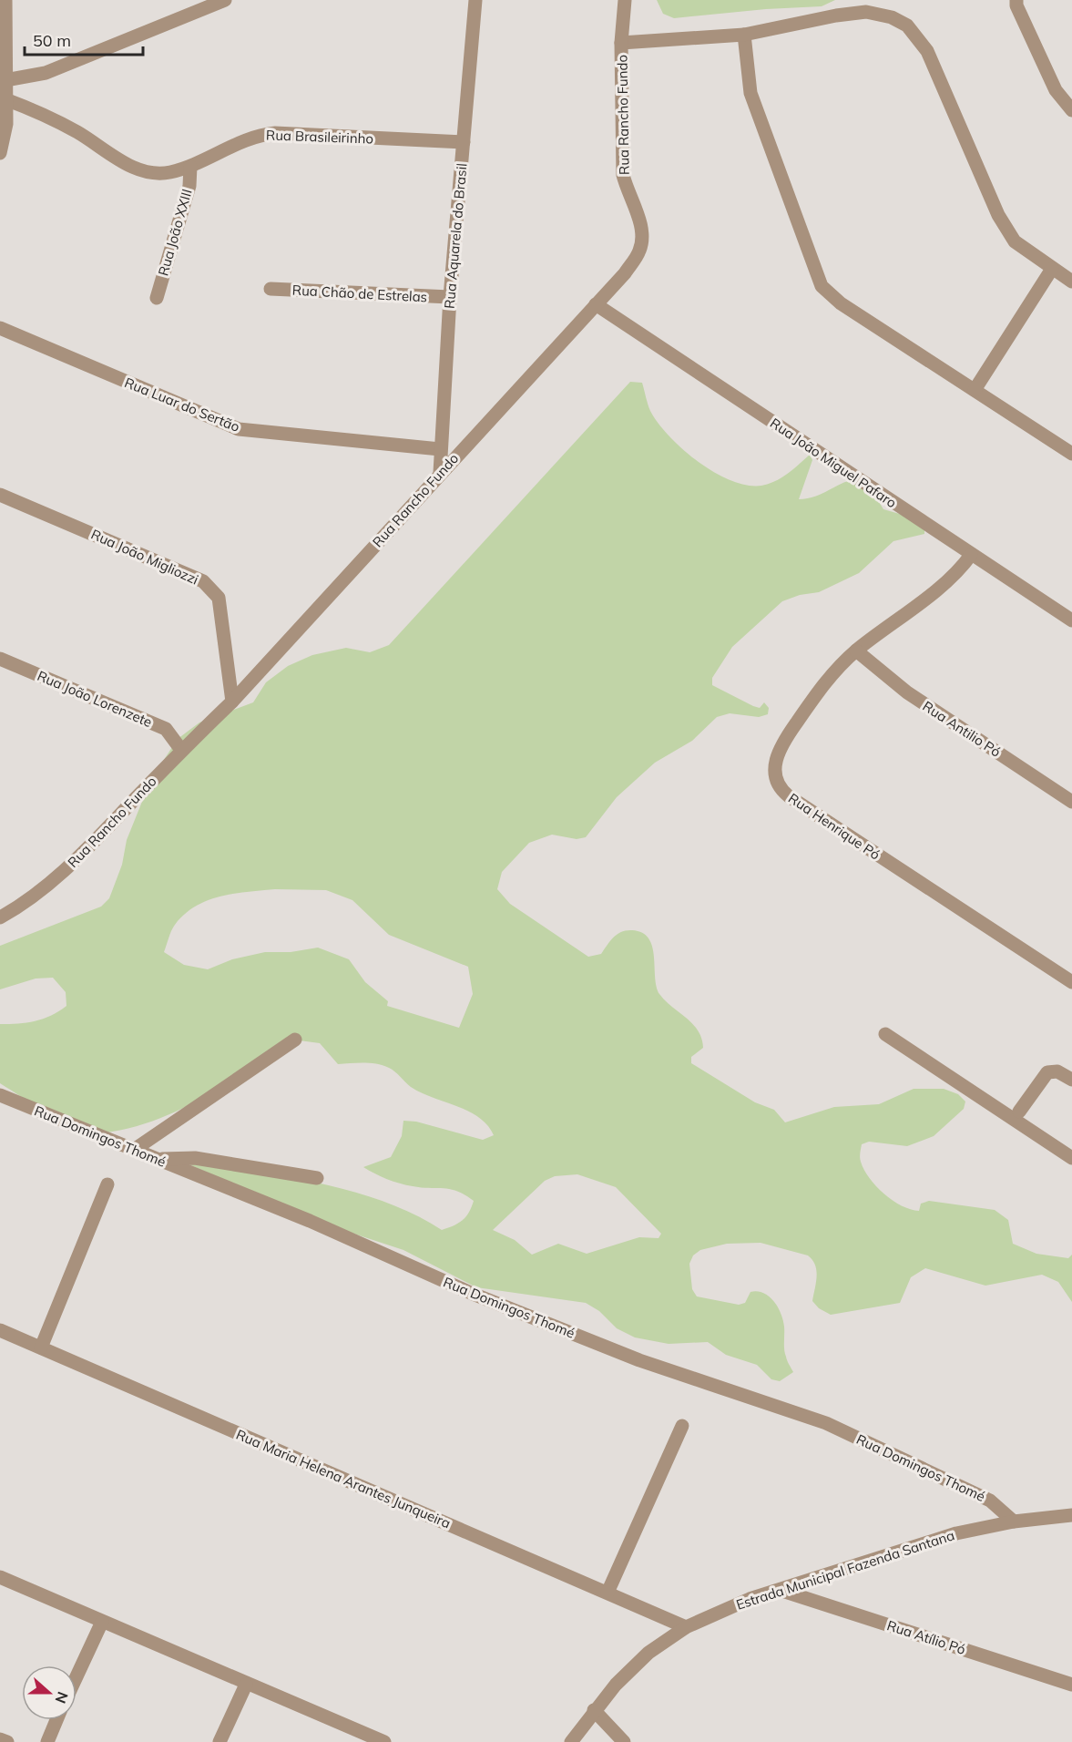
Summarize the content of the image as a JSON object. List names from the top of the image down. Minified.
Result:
{"streets":{"street":["Rua Rancho Fundo","Rua Brasileirinho","Rua João XXIII","Rua Aquarela do Brasil","Rua Chão de Estrelas","Rua Luar do Sertão","Rua João Miguel Pafaro","Rua João Migliozzi","Rua João Lorenzete","Rua Antilio Pó","Rua Henrique Pó","Rua Domingos Thomé","Rua Maria Helena Arantes Junqueira","Estrada Municipal Fazenda Santana","Rua Atílio Pó"]},"crossings":[["Rua Rancho Fundo","Rua Aquarela do Brasil"],["Rua Rancho Fundo","Rua João Miguel Pafaro"],["Rua Rancho Fundo","Rua João Migliozzi"],["Rua Rancho Fundo","Rua João Lorenzete"],["Rua Brasileirinho","Rua João XXIII"],["Rua Brasileirinho","Rua Aquarela do Brasil"],["Rua Aquarela do Brasil","Rua Chão de Estrelas"],["Rua Aquarela do Brasil","Rua Luar do Sertão"],["Rua João Miguel Pafaro","Rua Henrique Pó"],["Rua Antilio Pó","Rua Henrique Pó"],["Rua Domingos Thomé","Estrada Municipal Fazenda Santana"],["Rua Maria Helena Arantes Junqueira","Estrada Municipal Fazenda Santana"],["Estrada Municipal Fazenda Santana","Rua Atílio Pó"]],"scale_bar":"50 m","north":"right"}
